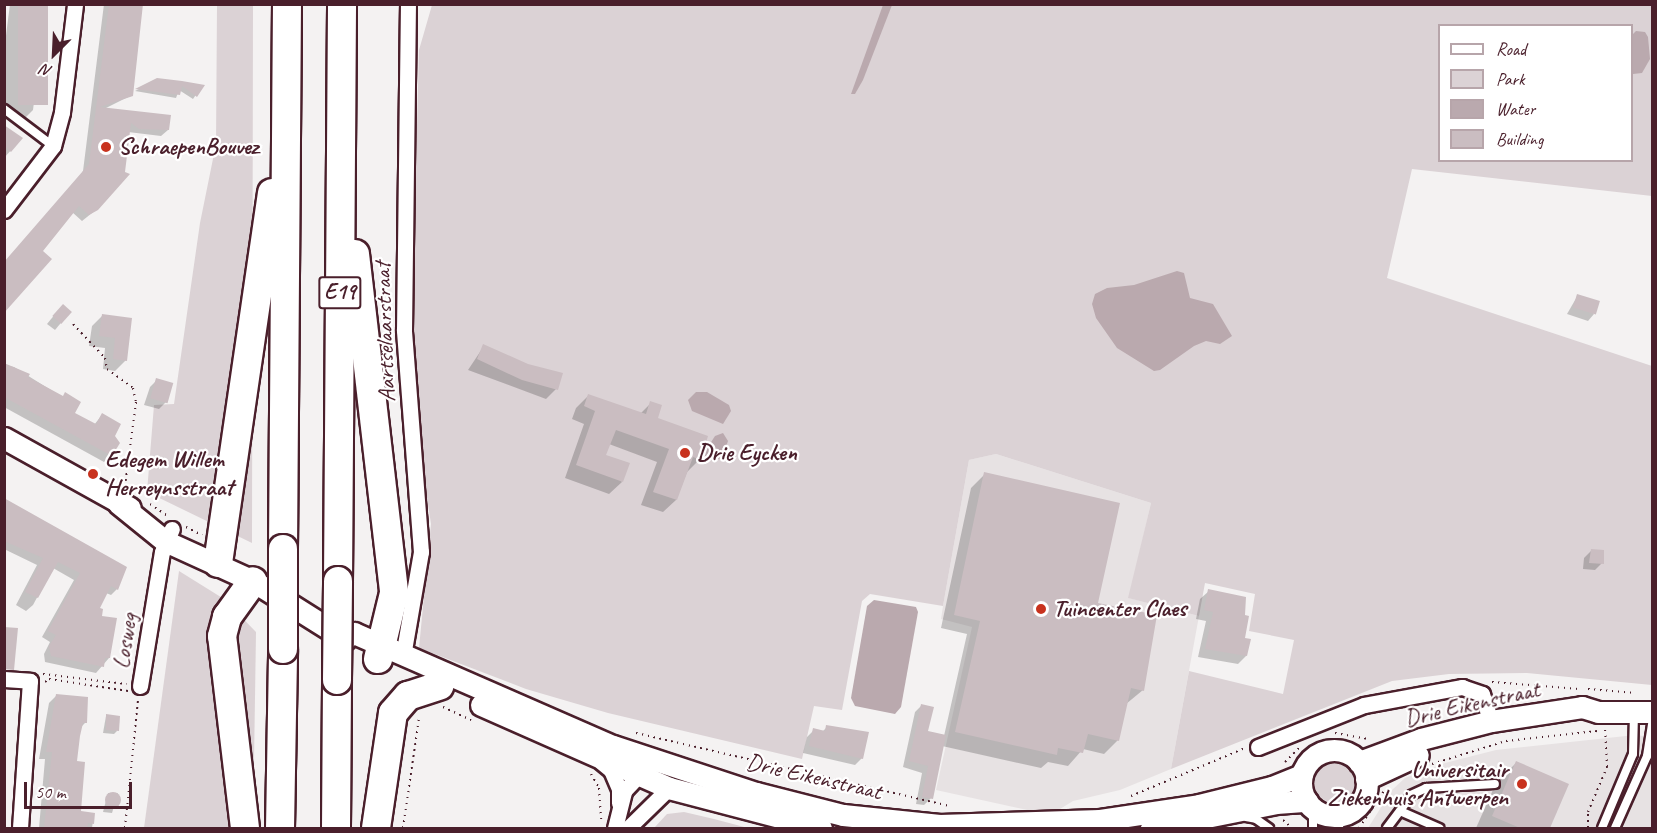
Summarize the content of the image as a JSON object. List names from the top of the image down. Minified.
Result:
{"streets":{"highway":["E19"],"street":["Aartselaarstraat","Losweg","Drie Eikenstraat"]},"crossings":[["Aartselaarstraat","Drie Eikenstraat"],["Losweg","Drie Eikenstraat"]],"places":["SchraepenBouvez","Drie Eycken","Edegem Willem Herreynsstraat","Tuincenter Claes","Universitair Ziekenhuis Antwerpen"],"legend":["Road","Park","Water","Building"],"scale_bar":"50 m","north":"bottom left"}
